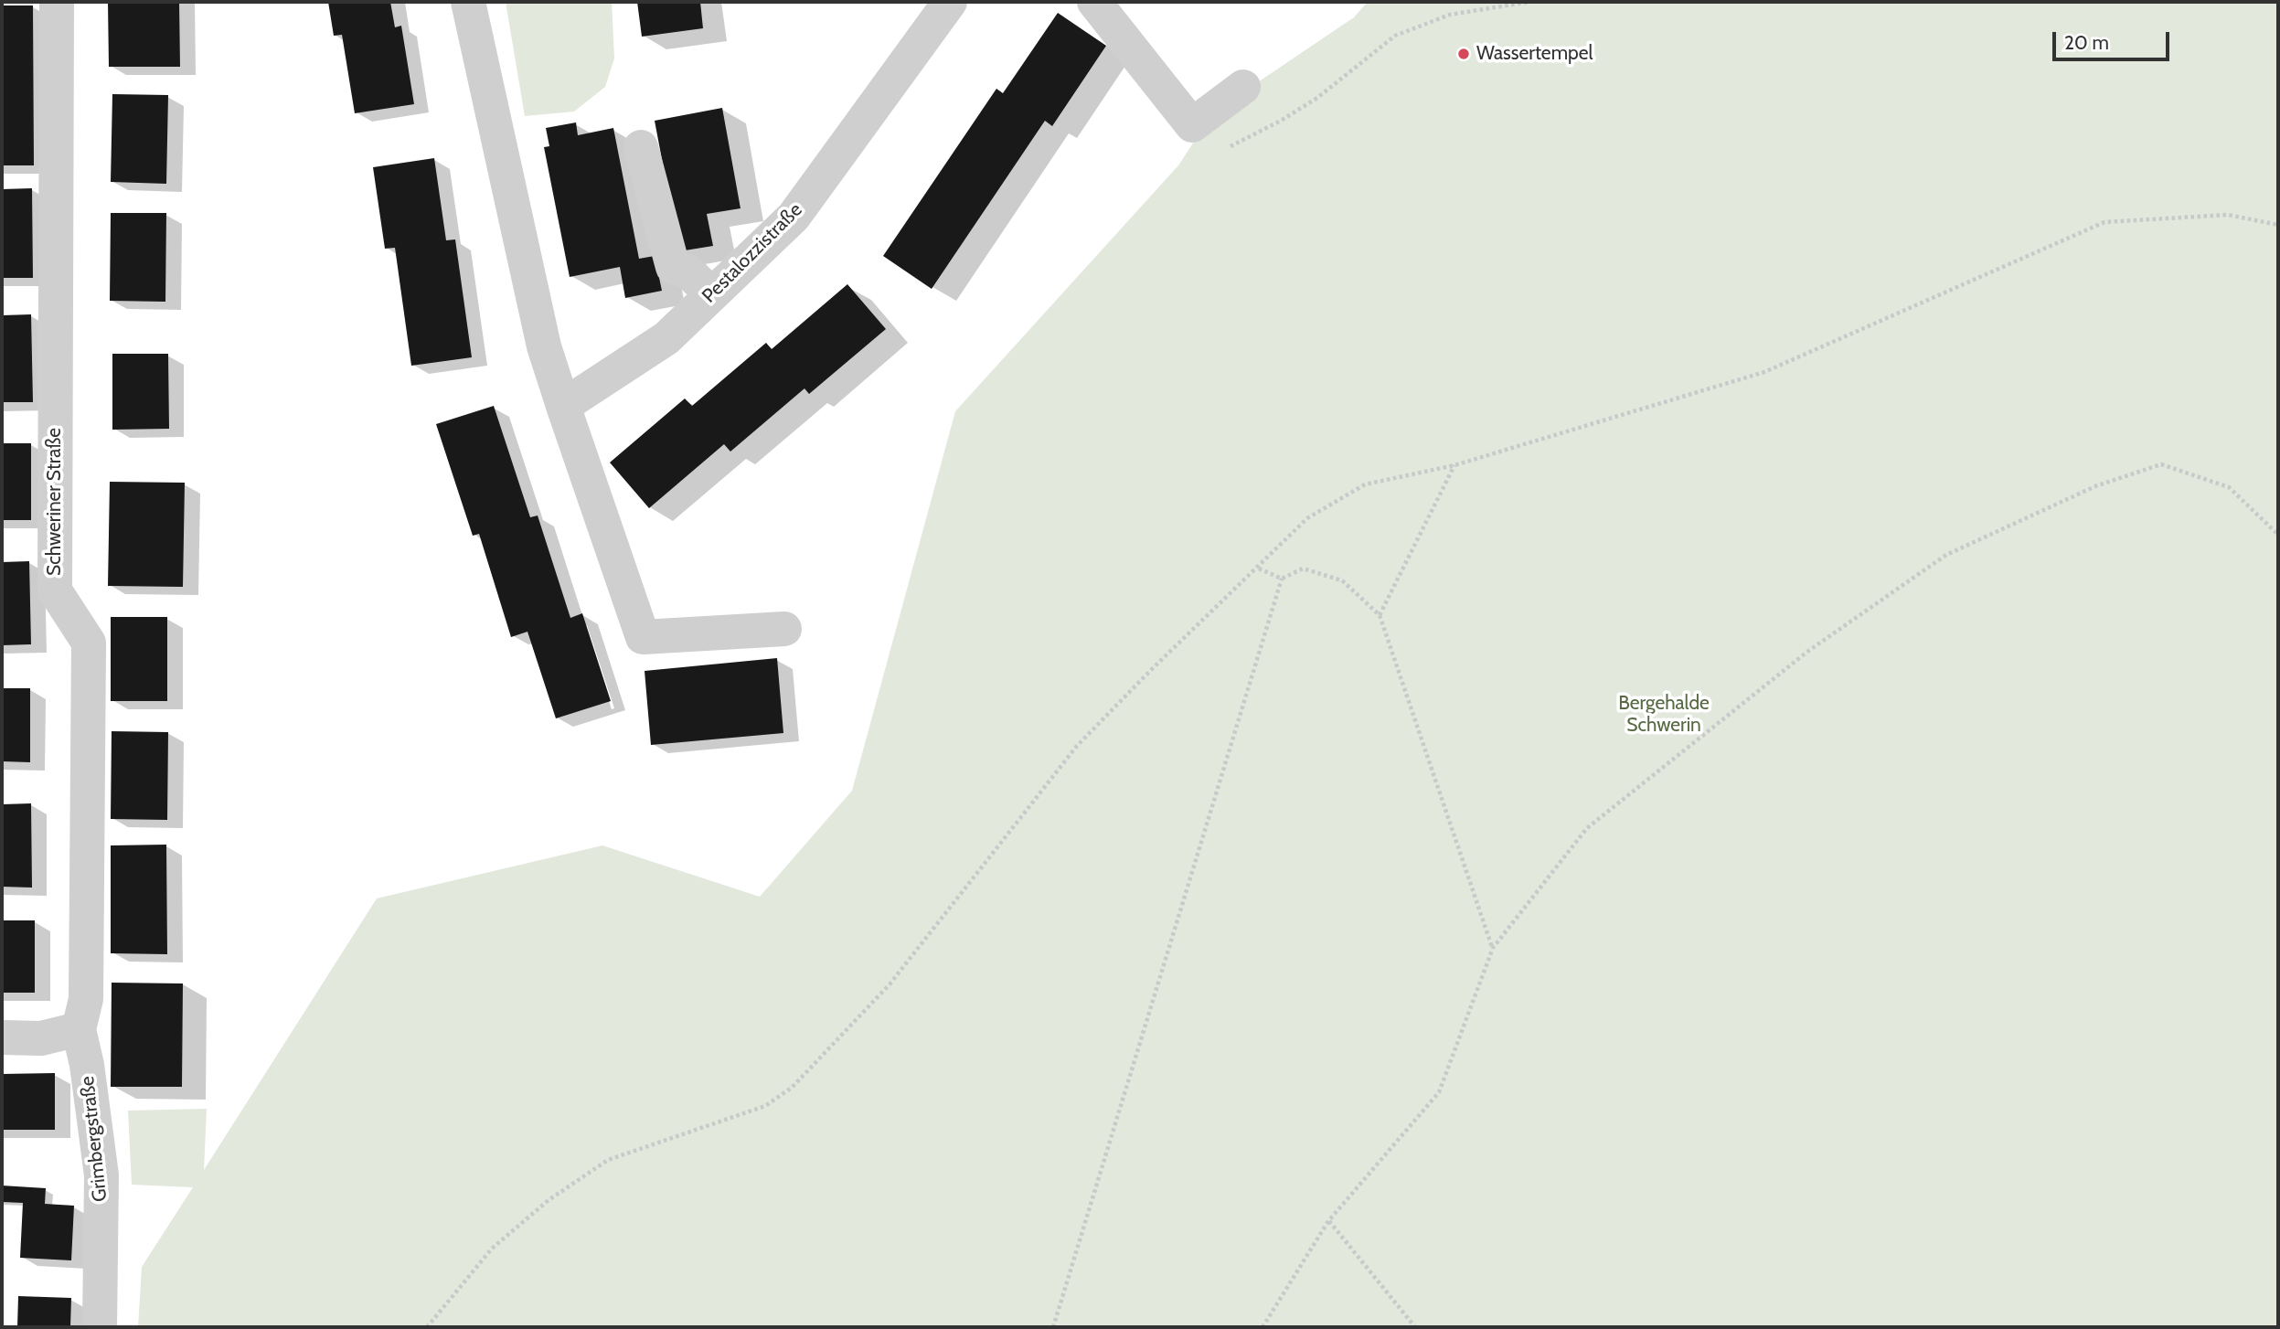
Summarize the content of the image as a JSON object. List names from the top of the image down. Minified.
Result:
{"streets":{"street":["Pestalozzistraße","Schweriner Straße","Grimbergstraße"]},"crossings":[["Schweriner Straße","Grimbergstraße"]],"parks":["Bergehalde Schwerin"],"places":["Wassertempel"],"scale_bar":"20 m"}
